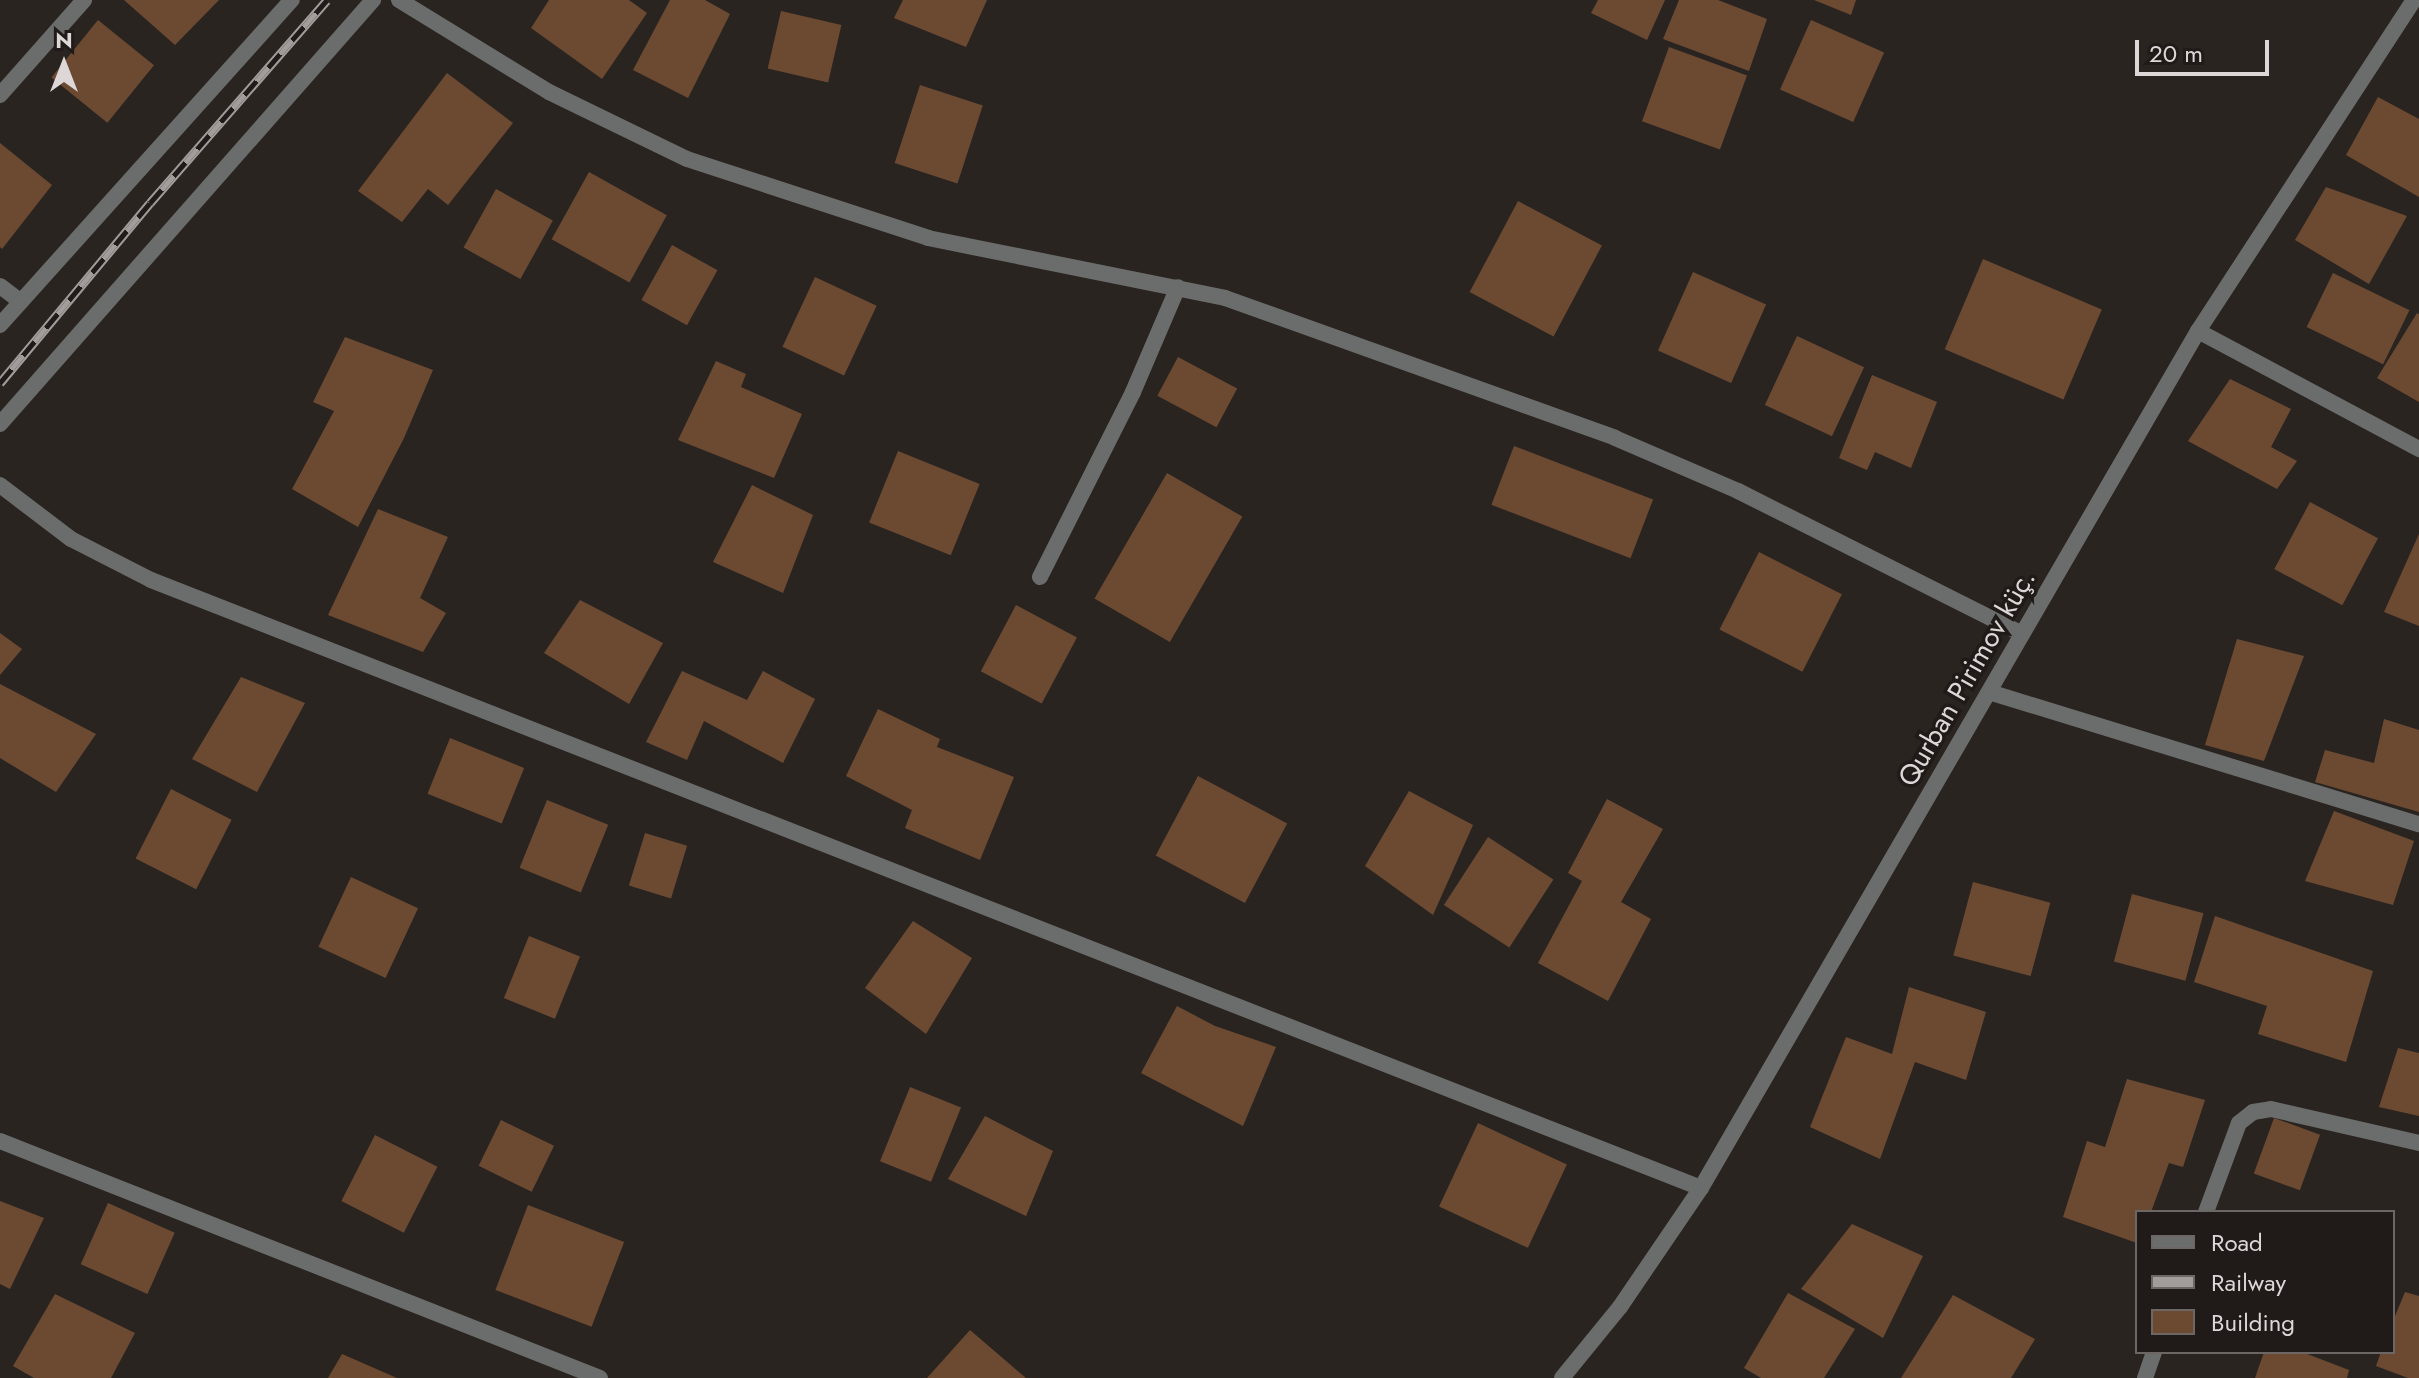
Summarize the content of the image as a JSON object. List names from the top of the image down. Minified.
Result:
{"streets":{"street":["Qurban Pirimov küç."]},"legend":["Road","Railway","Building"],"scale_bar":"20 m","north":"top"}
